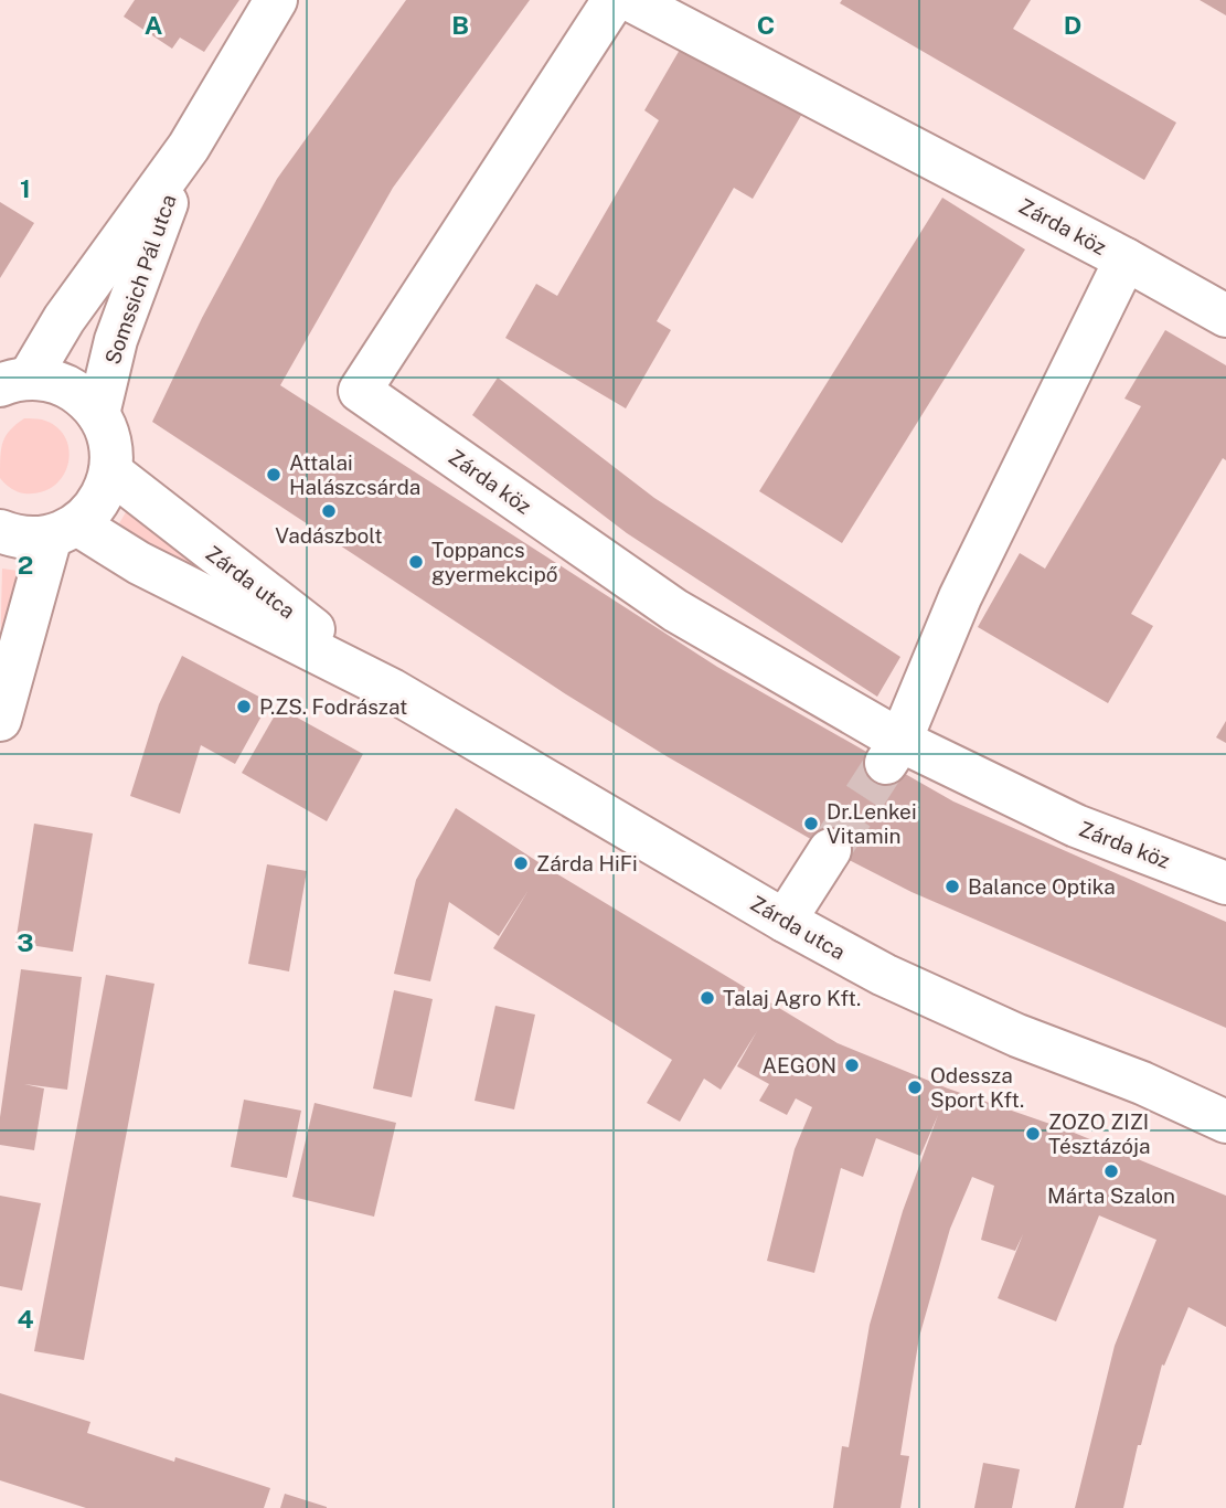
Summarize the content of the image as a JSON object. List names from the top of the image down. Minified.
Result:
{"streets":{"street":["Zárda köz","Somssich Pál utca","Zárda utca"]},"places":["Attalai Halászcsárda","Vadászbolt","Toppancs gyermekcipő","P.ZS. Fodrászat","Dr.Lenkei Vitamin","Zárda HiFi","Balance Optika","Talaj Agro Kft.","AEGON","Odessza Sport Kft.","ZOZO ZIZI Tésztázója","Márta Szalon"],"grid":{"columns":["A","B","C","D"],"rows":["1","2","3","4"]}}
